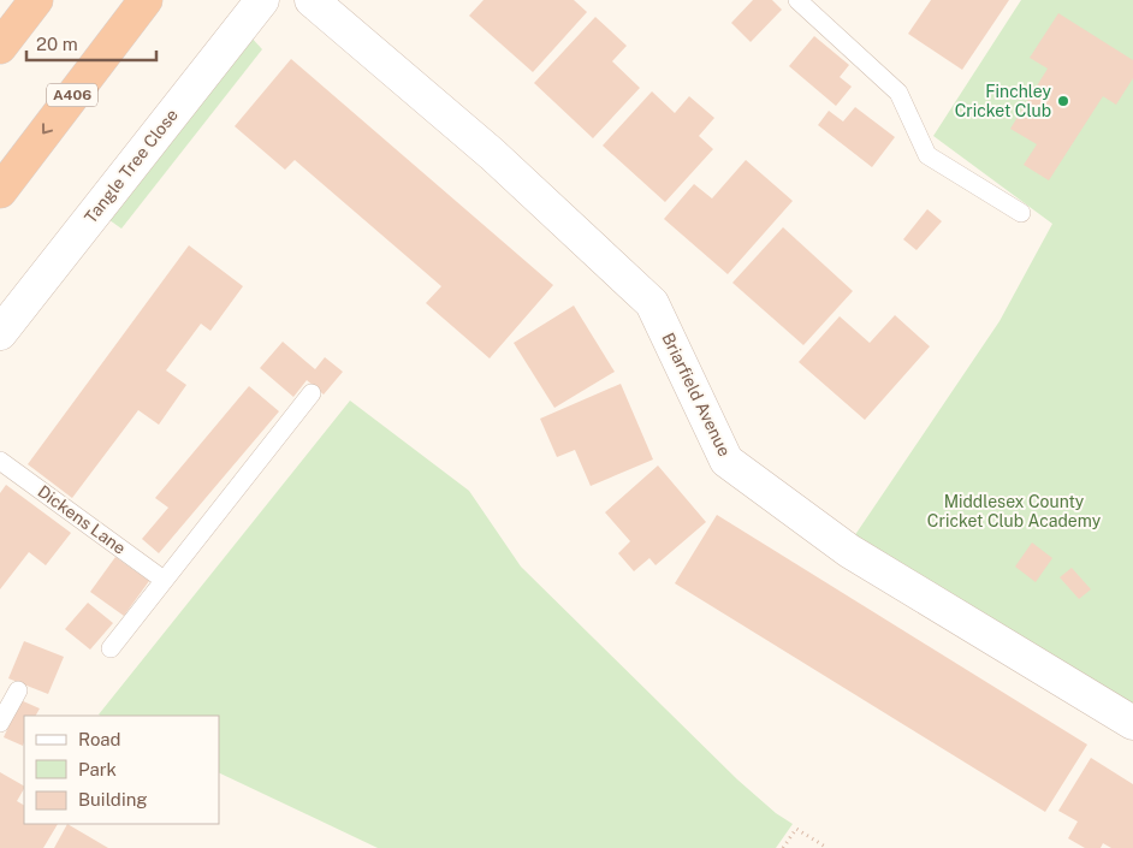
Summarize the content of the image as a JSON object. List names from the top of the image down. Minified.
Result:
{"streets":{"highway":["A406"],"street":["Tangle Tree Close","Briarfield Avenue"],"lane":["Dickens Lane"]},"parks":["Middlesex County Cricket Club Academy"],"places":["Finchley Cricket Club"],"legend":["Road","Park","Building"],"scale_bar":"20 m"}
